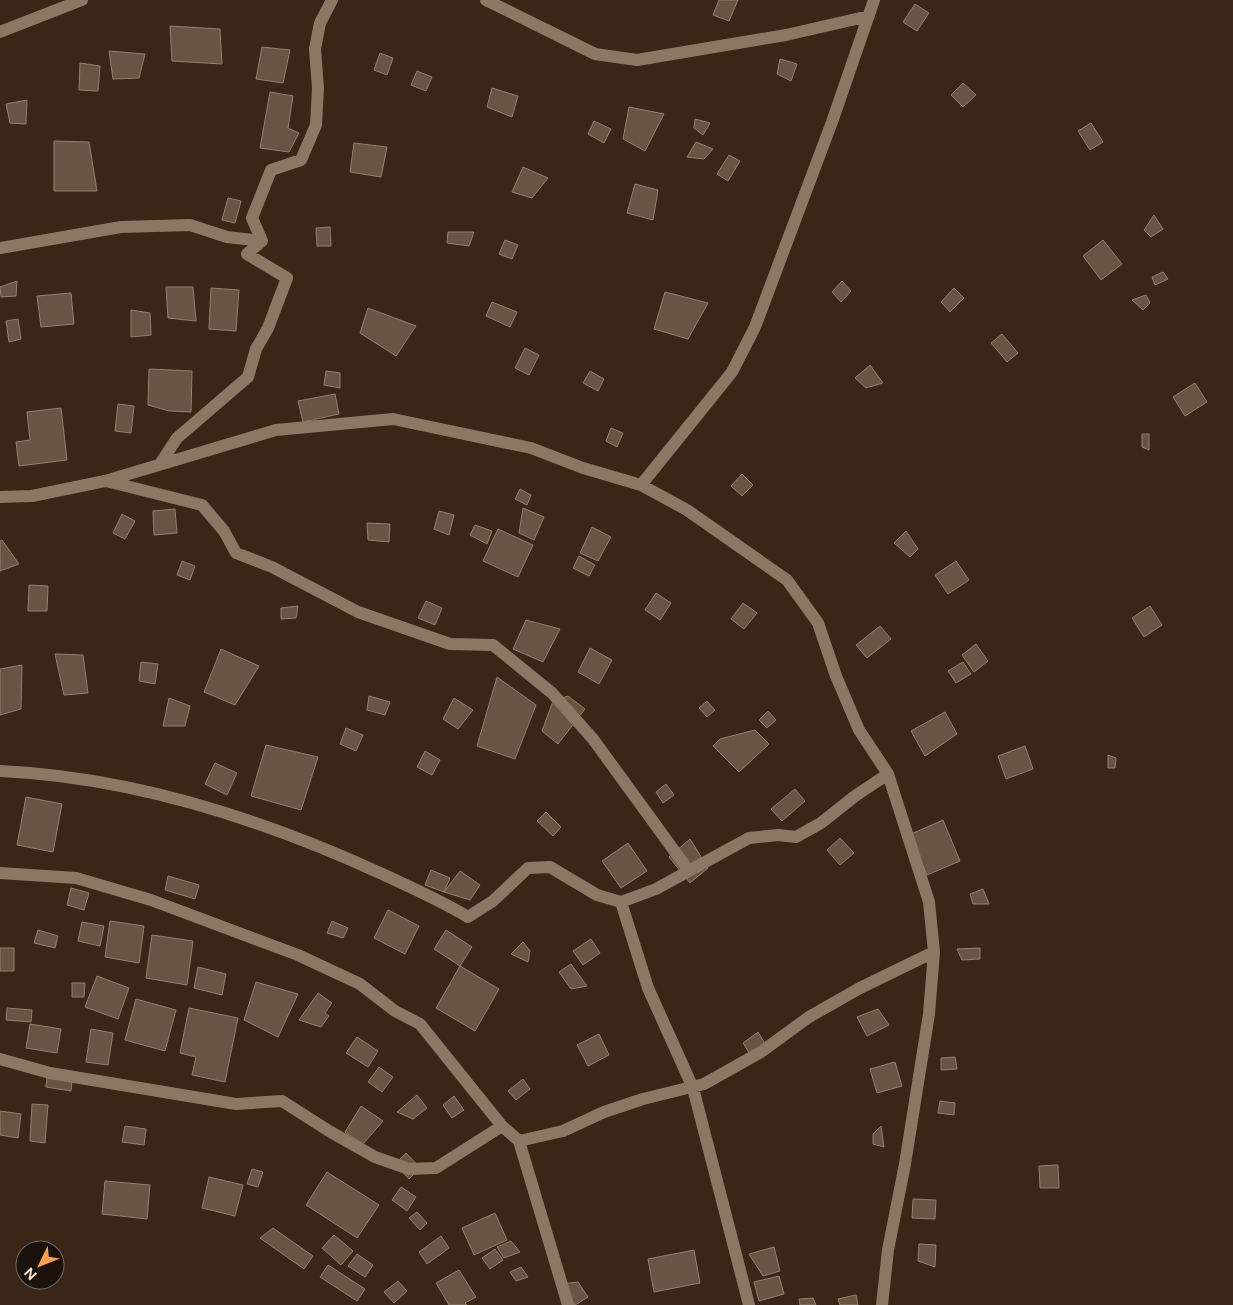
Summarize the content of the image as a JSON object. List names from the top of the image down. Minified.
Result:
{"north":"bottom left"}
